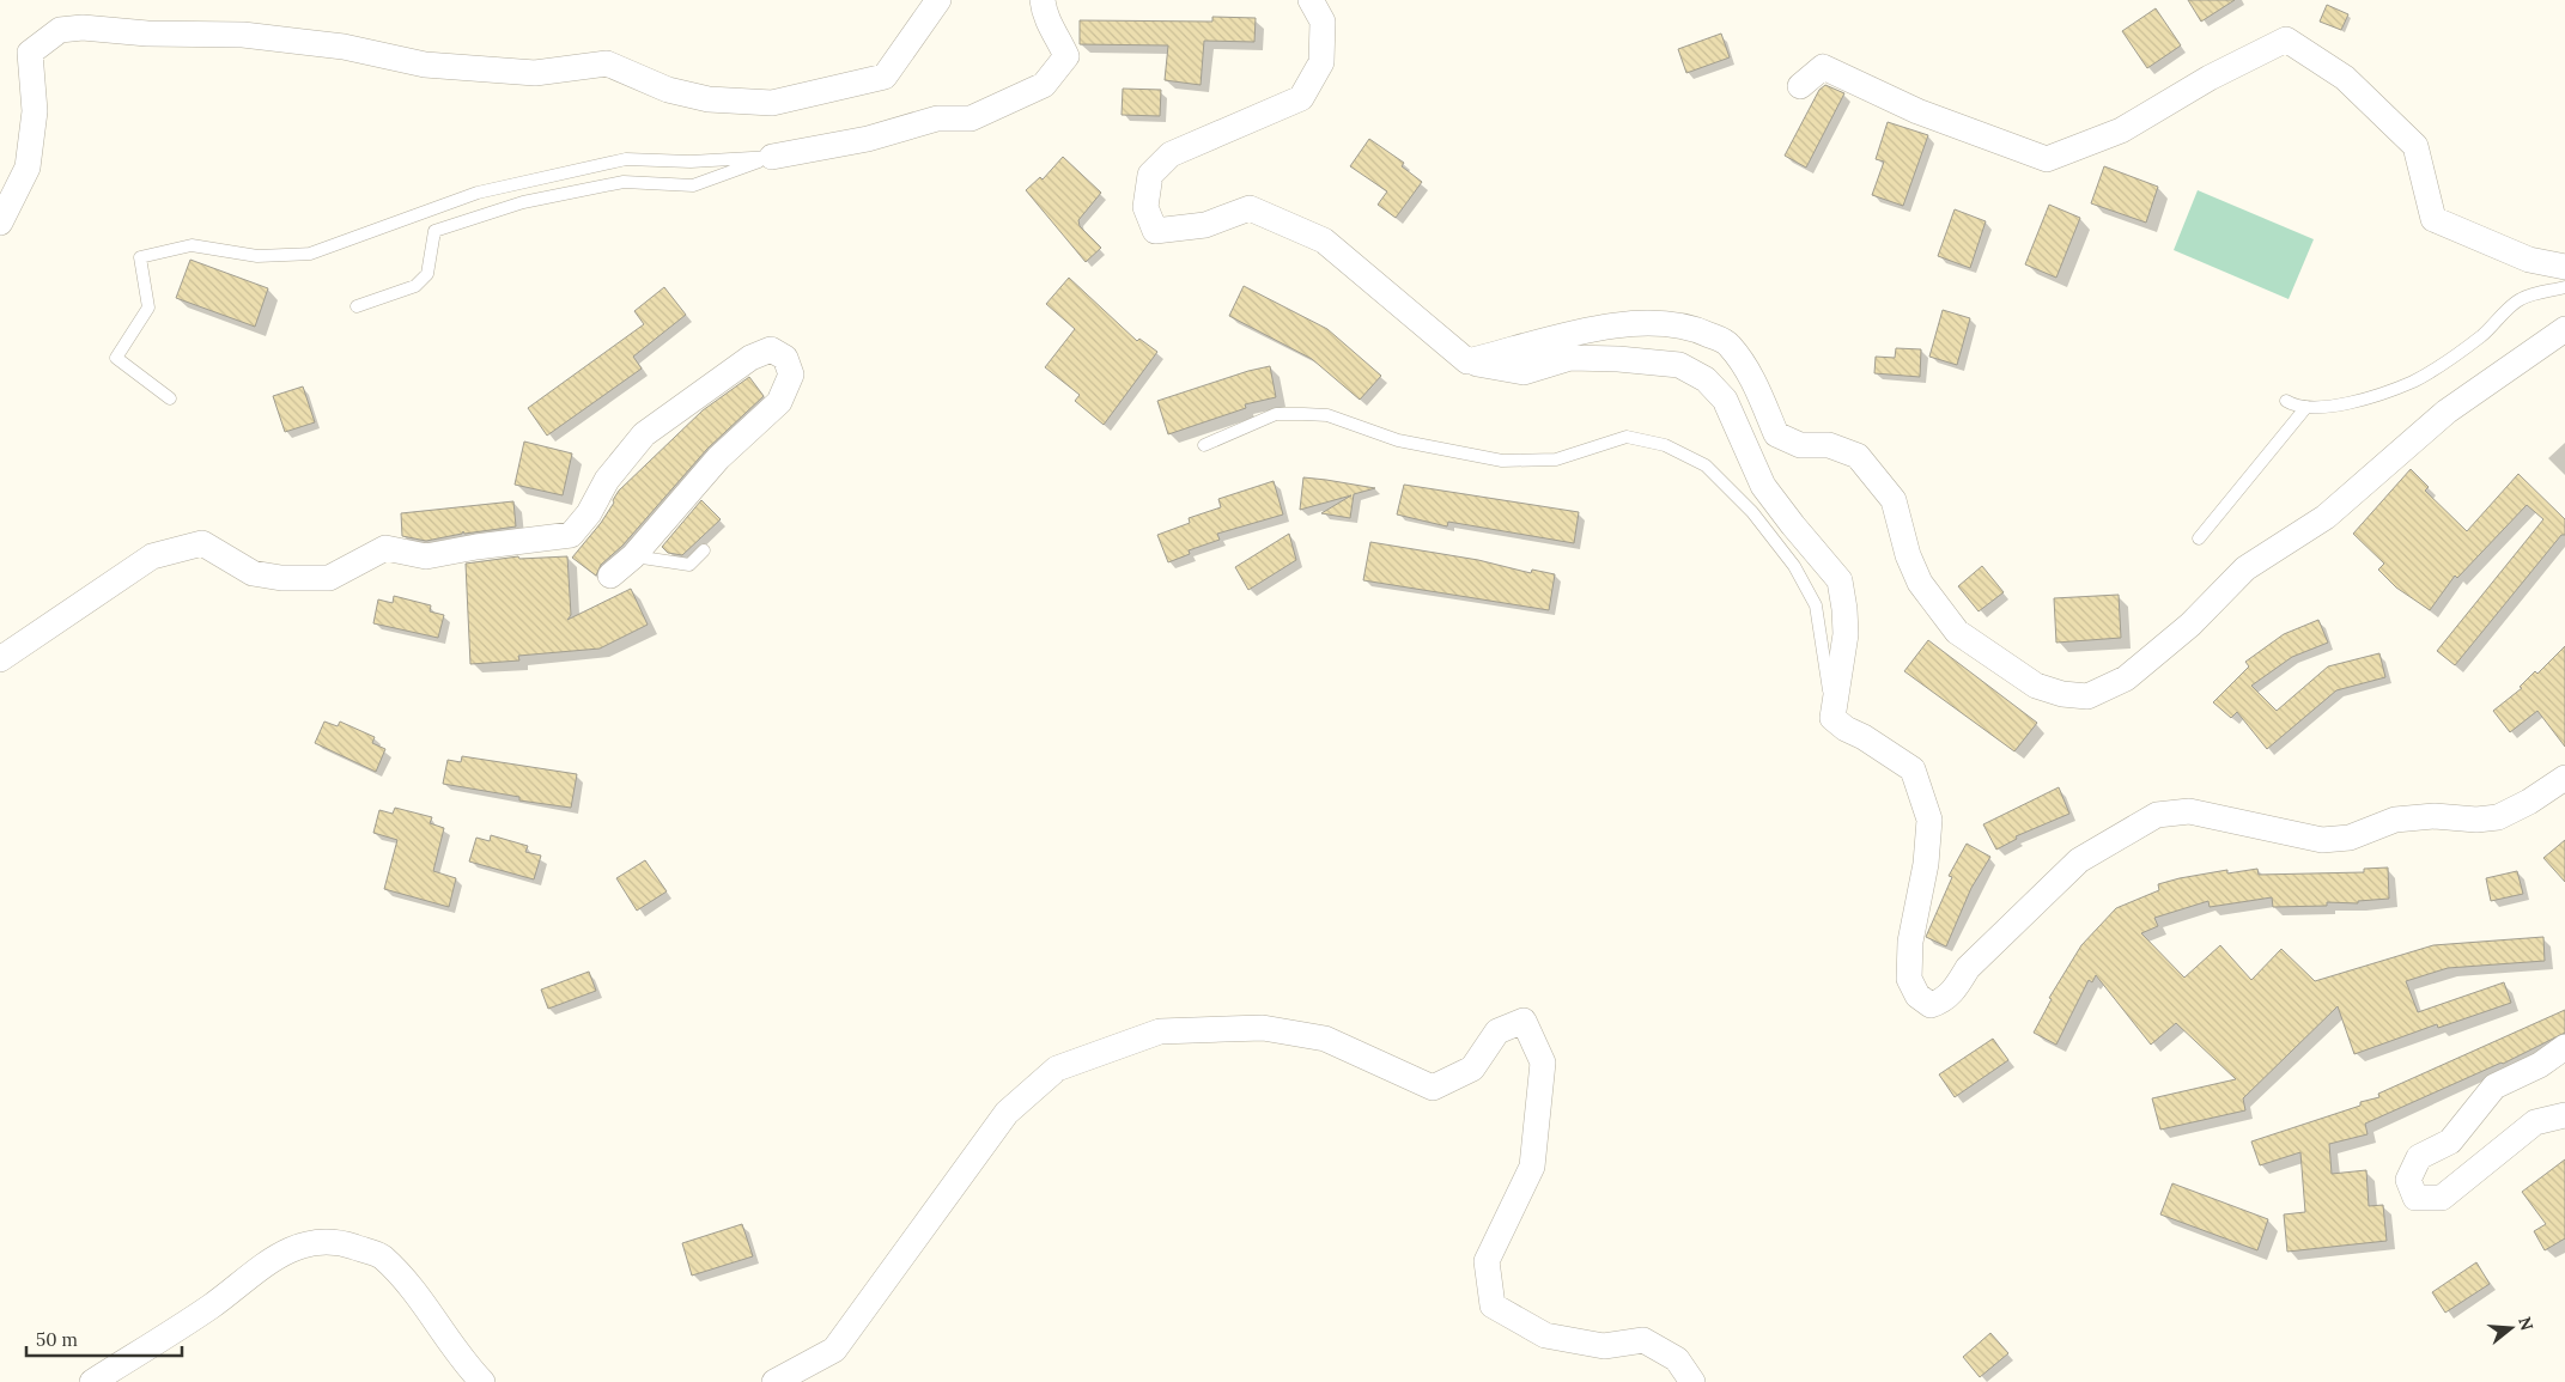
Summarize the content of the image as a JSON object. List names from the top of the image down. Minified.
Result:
{"scale_bar":"50 m","north":"right"}
